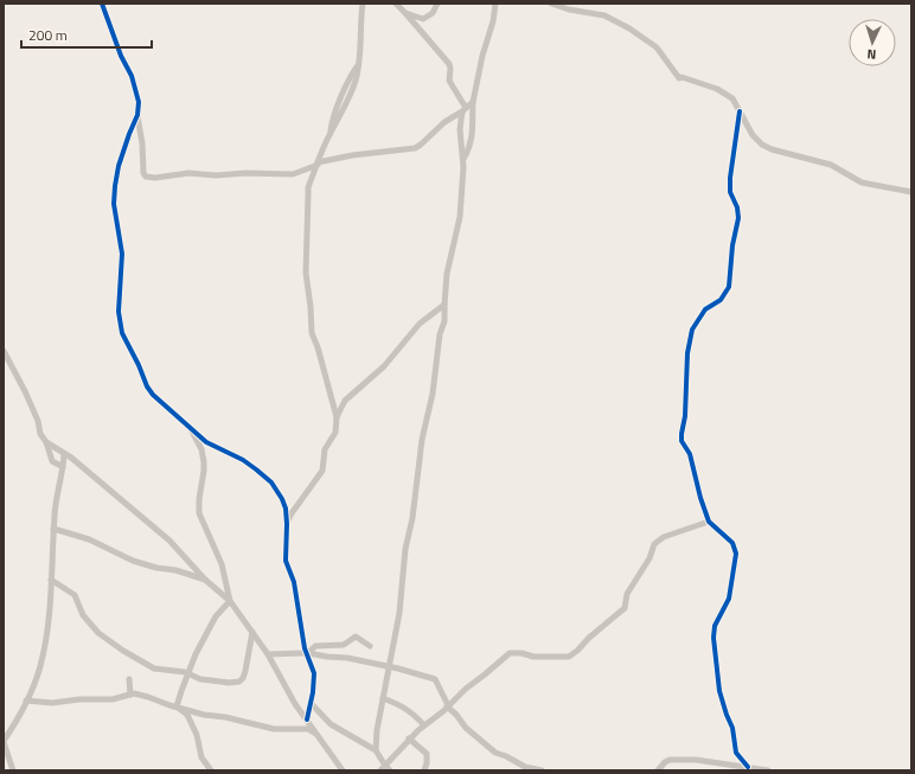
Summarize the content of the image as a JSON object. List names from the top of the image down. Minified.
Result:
{"scale_bar":"200 m","north":"bottom"}
